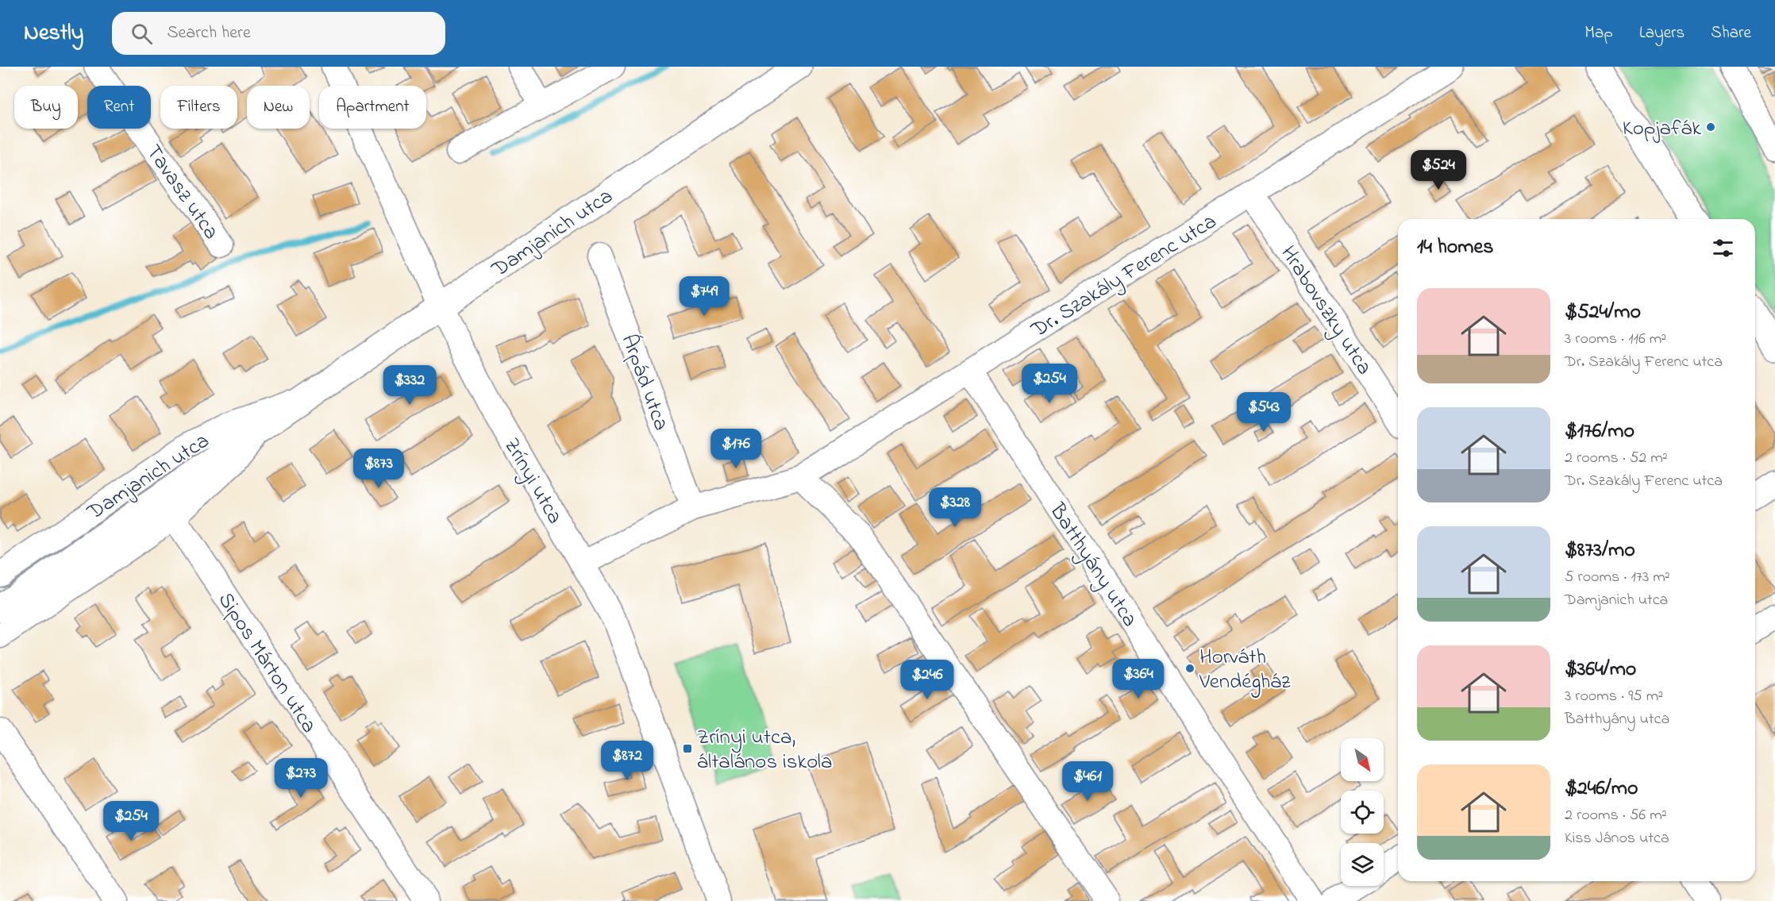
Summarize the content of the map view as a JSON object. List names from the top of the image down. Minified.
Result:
{"streets":{"street":["Tavasz utca","Damjanich utca","Dr. Szakály Ferenc utca","Hrabovszky utca","Árpád utca","Zrínyi utca","Batthyány utca","Sipos Márton utca"]},"crossings":[["Damjanich utca","Zrínyi utca"],["Damjanich utca","Sipos Márton utca"],["Dr. Szakály Ferenc utca","Hrabovszky utca"],["Dr. Szakály Ferenc utca","Árpád utca"],["Dr. Szakály Ferenc utca","Zrínyi utca"],["Dr. Szakály Ferenc utca","Batthyány utca"]],"places":{"other":["Kopjafák","Horváth Vendégház"],"transit":["Zrínyi utca, általános iskola"]},"north":"bottom right","page":{"header":"Nestly","search":"Search here","nav":["Map","Layers","Share"],"chip":["Buy","Rent","Filters","New","Apartment"],"price":["$524","$749","$254","$332","$543","$176","$873","$328","$364","$246","$872","$273","$461","$254"],"heading":"14 homes","list":[{"name":"$524/mo","note":"3 rooms · 116 m² · Dr. Szakály Ferenc utca"},{"name":"$176/mo","note":"2 rooms · 52 m² · Dr. Szakály Ferenc utca"},{"name":"$873/mo","note":"5 rooms · 173 m² · Damjanich utca"},{"name":"$364/mo","note":"3 rooms · 95 m² · Batthyány utca"},{"name":"$246/mo","note":"2 rooms · 56 m² · Kiss János utca"}]}}
